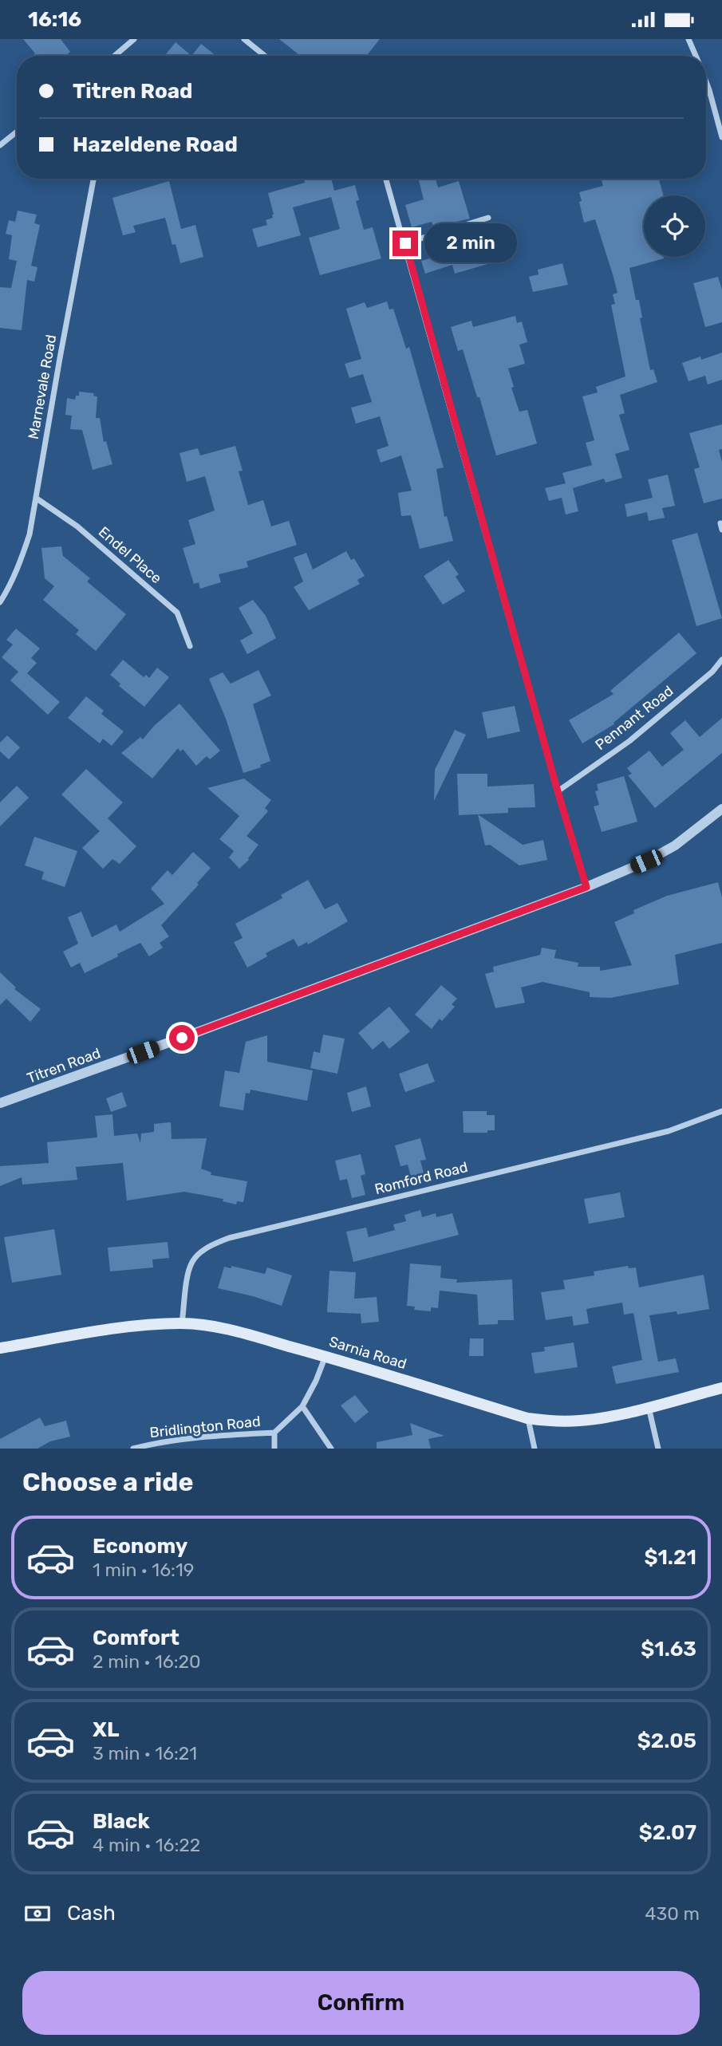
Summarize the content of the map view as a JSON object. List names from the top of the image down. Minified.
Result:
{"streets":{"main road":["Sarnia Road"],"street":["Marnevale Road","Endel Place","Pennant Road","Titren Road","Romford Road","Bridlington Road"]},"crossings":[["Marnevale Road","Endel Place"],["Romford Road","Sarnia Road"],["Sarnia Road","Bridlington Road"]],"page":{"status":"16:16","banner":["Titren Road","Hazeldene Road"],"bubble":"2 min","heading":"Choose a ride","list":[{"name":"Economy","note":"1 min · 16:19","value":"$1.21"},{"name":"Comfort","note":"2 min · 16:20","value":"$1.63"},{"name":"XL","note":"3 min · 16:21","value":"$2.05"},{"name":"Black","note":"4 min · 16:22","value":"$2.07"}],"pay":["Cash","430 m"],"buttons":"Confirm"}}
